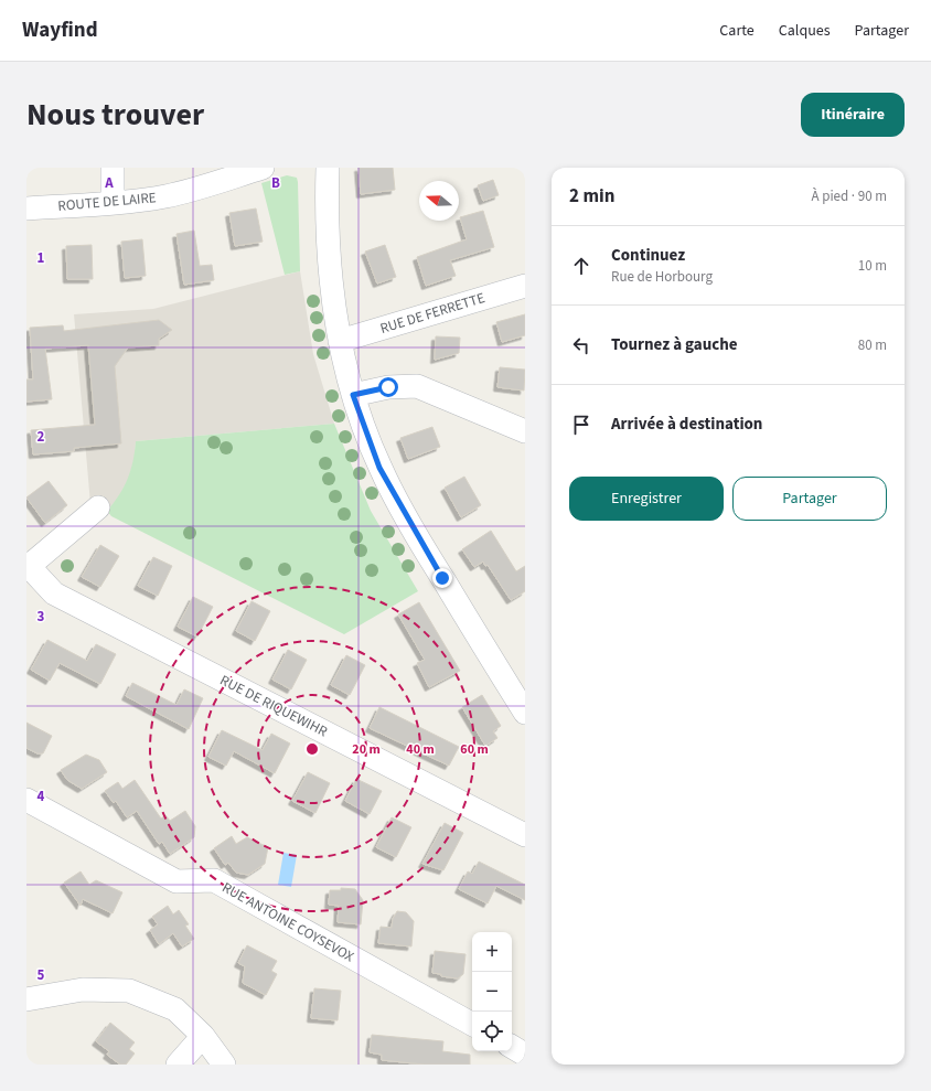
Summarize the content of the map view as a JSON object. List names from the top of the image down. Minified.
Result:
{"streets":{"street":["ROUTE DE LAIRE","RUE DE FERRETTE","RUE DE RIQUEWIHR","RUE ANTOINE COYSEVOX"]},"north":"left","page":{"header":"Wayfind","nav":["Carte","Calques","Partager"],"title":"Nous trouver","buttons":["Itinéraire",["Enregistrer","Partager"]],"heading":["2 min","À pied · 90 m"],"list":[["Continuez","Rue de Horbourg","10 m"],["Tournez à gauche","80 m"],"Arrivée à destination"],"map_buttons":["+","−"]},"grid":{"columns":["A","B"],"rows":["1","2","3","4","5"]},"rings":["20 m","40 m","60 m"]}
